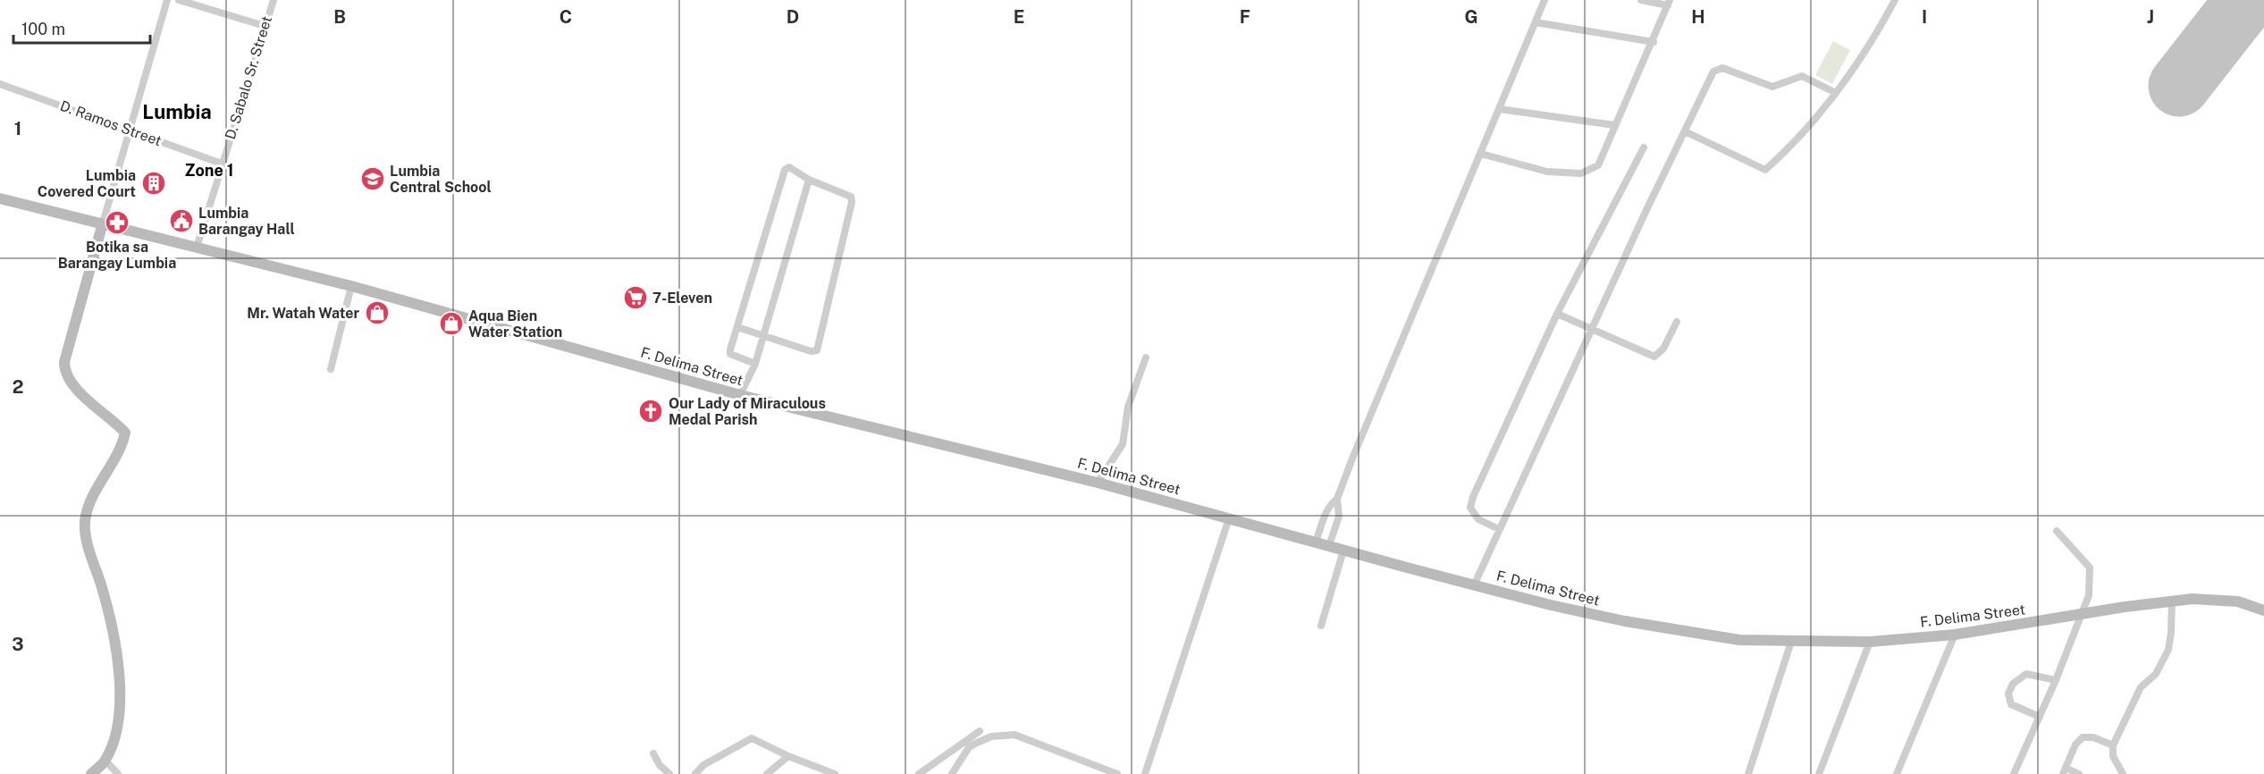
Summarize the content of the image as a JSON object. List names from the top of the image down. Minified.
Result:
{"streets":{"street":["D. Sabalo Sr. Street","D. Ramos Street","F. Delima Street"]},"crossings":[["D. Sabalo Sr. Street","D. Ramos Street"],["D. Sabalo Sr. Street","F. Delima Street"]],"districts":["Lumbia","Zone 1"],"places":{"school or university":["Lumbia Central School"],"building":["Lumbia Covered Court"],"public building":["Lumbia Barangay Hall"],"pharmacy":["Botika sa Barangay Lumbia"],"supermarket":["7-Eleven"],"shop":["Mr. Watah Water","Aqua Bien Water Station"],"church":["Our Lady of Miraculous Medal Parish"]},"scale_bar":"100 m","grid":{"columns":["B","C","D","E","F","G","H","I","J"],"rows":["1","2","3"]}}
